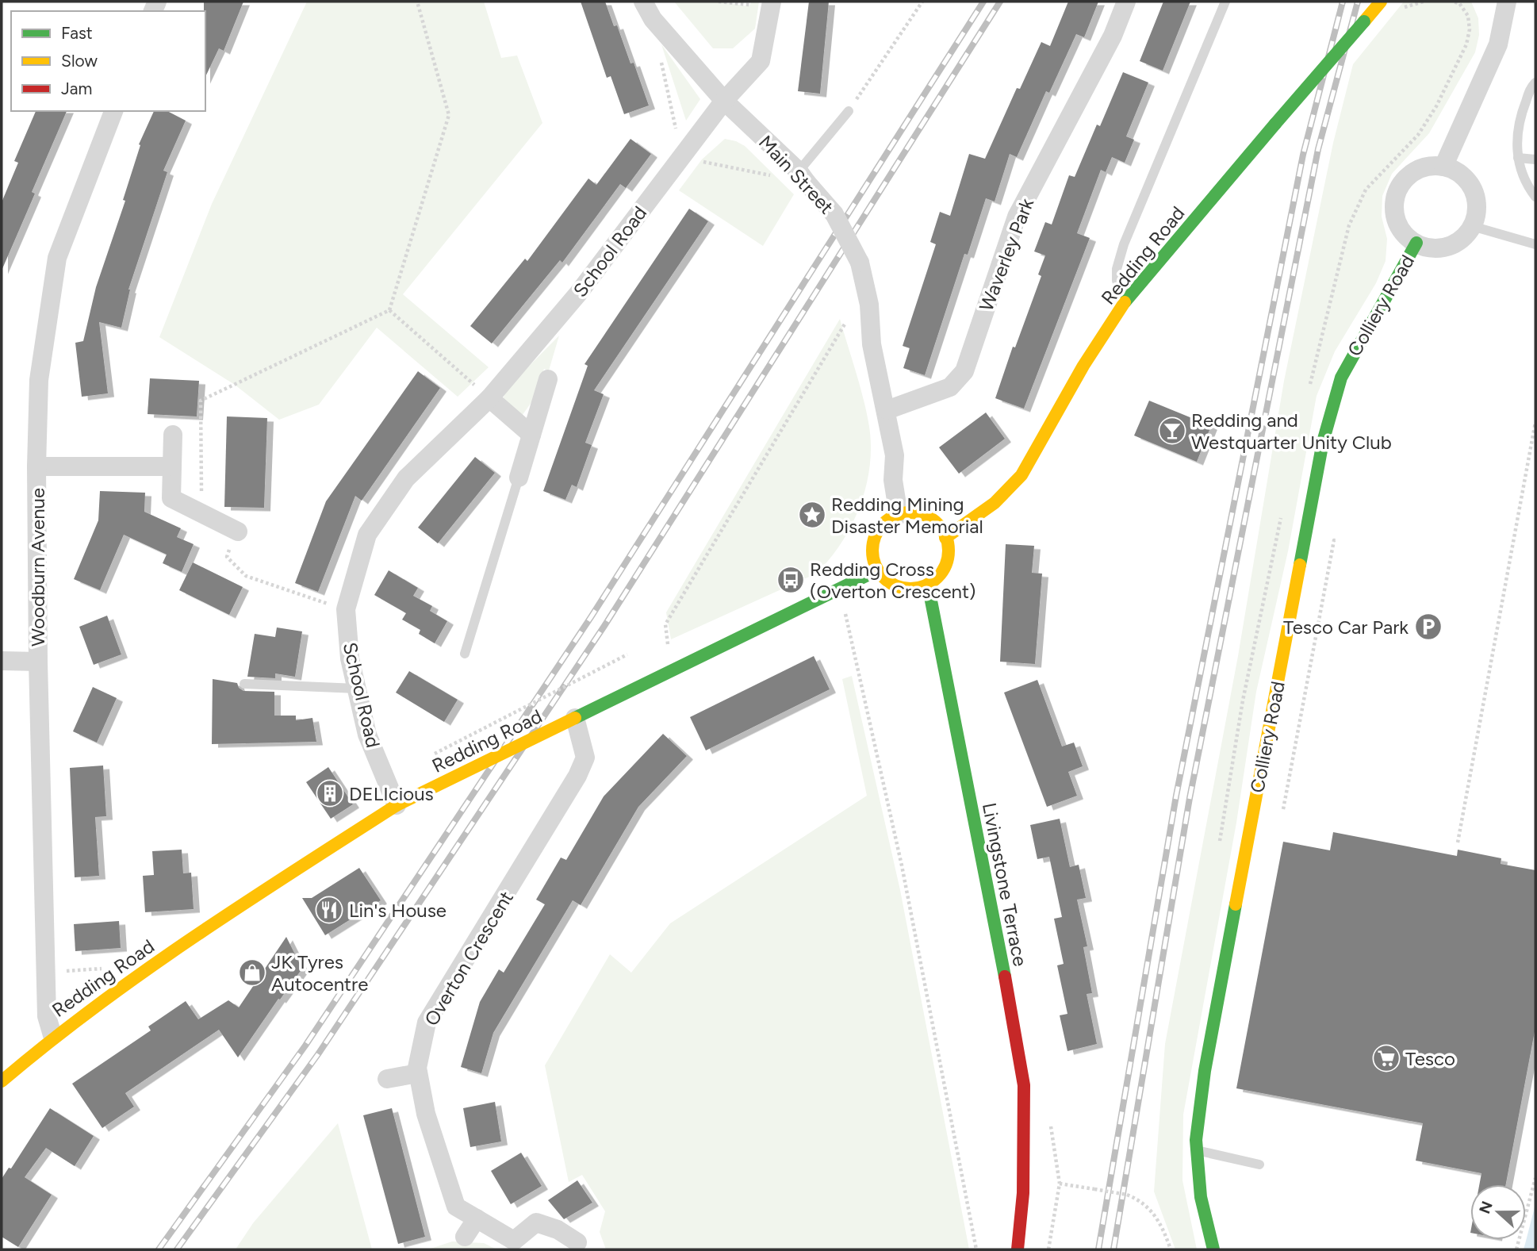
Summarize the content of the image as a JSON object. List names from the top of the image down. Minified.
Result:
{"streets":{"main road":["Redding Road","Colliery Road","Livingstone Terrace"],"street":["Main Street","School Road","Waverley Park","Woodburn Avenue","Overton Crescent"]},"crossings":[["Main Street","School Road"],["Main Street","Waverley Park"],["Main Street","Redding Road"],["Main Street","Livingstone Terrace"],["School Road","Redding Road"],["Redding Road","Woodburn Avenue"],["Redding Road","Livingstone Terrace"],["Redding Road","Overton Crescent"]],"places":{"bar":["Redding and Westquarter Unity Club"],"place":["Redding Mining Disaster Memorial"],"bus stop":["Redding Cross (Overton Crescent)"],"parking":["Tesco Car Park"],"building":["DELIcious"],"restaurant":["Lin's House"],"shop":["JK Tyres Autocentre"],"supermarket":["Tesco"]},"legend":["Fast","Slow","Jam"],"north":"left"}
